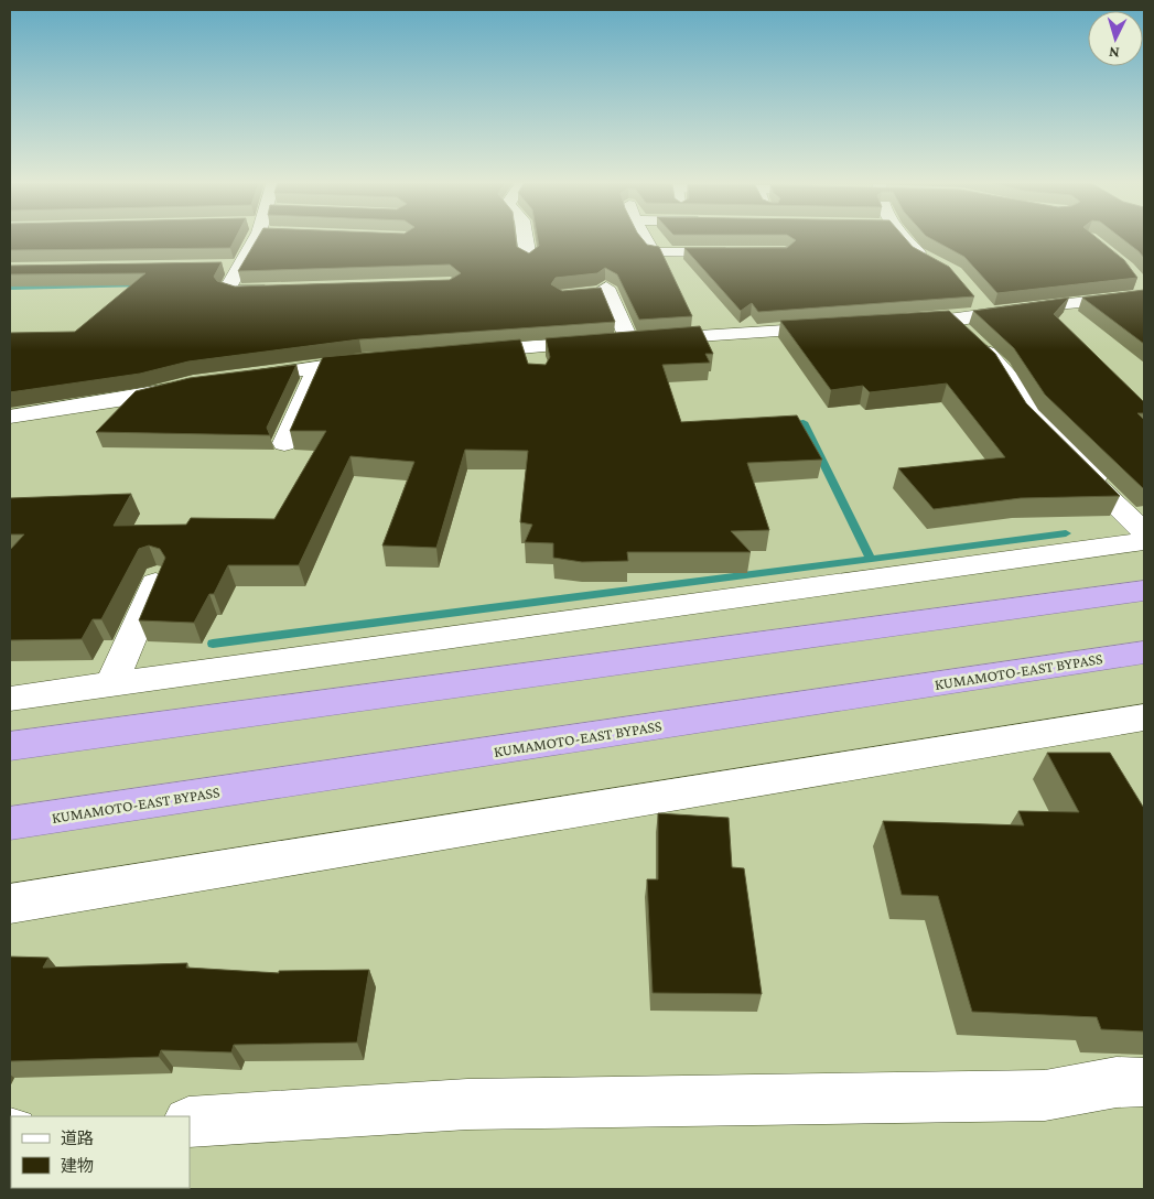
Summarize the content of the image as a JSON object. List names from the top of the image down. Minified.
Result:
{"streets":{"highway":["KUMAMOTO-EAST BYPASS"]},"legend":["道路","建物"],"north":"bottom"}
